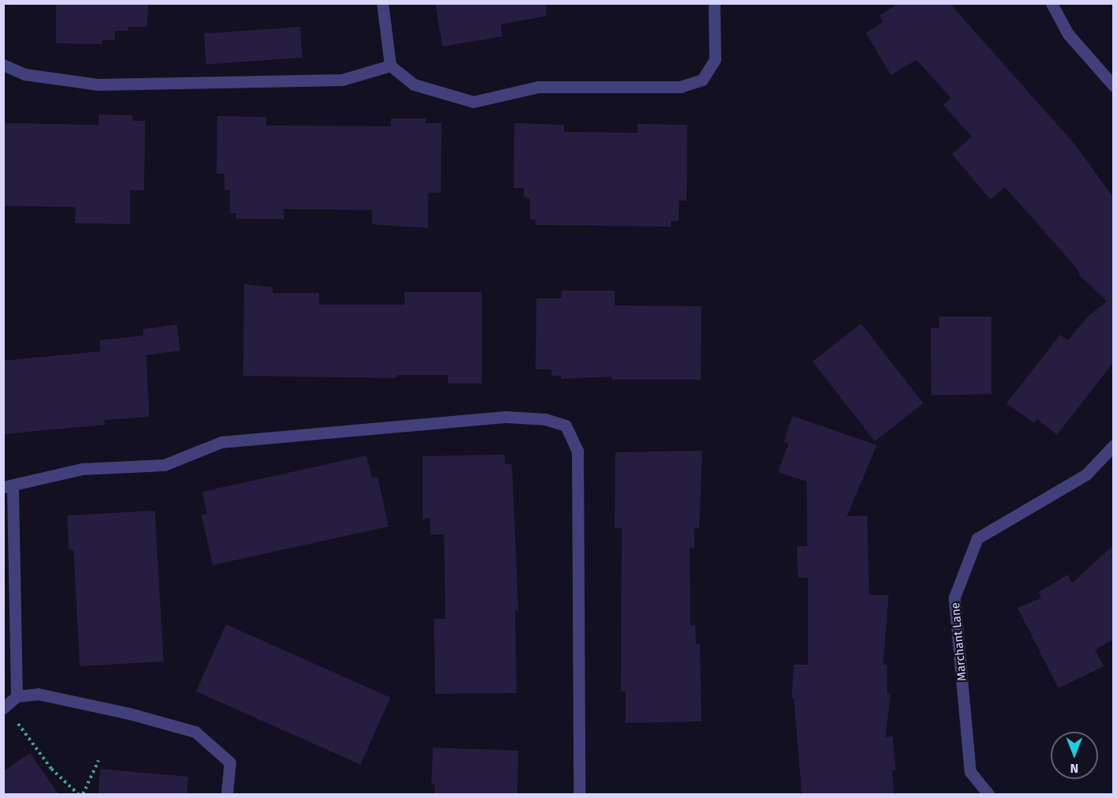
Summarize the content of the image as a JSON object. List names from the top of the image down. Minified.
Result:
{"streets":{"street":["Marchant Lane"]},"north":"bottom"}
